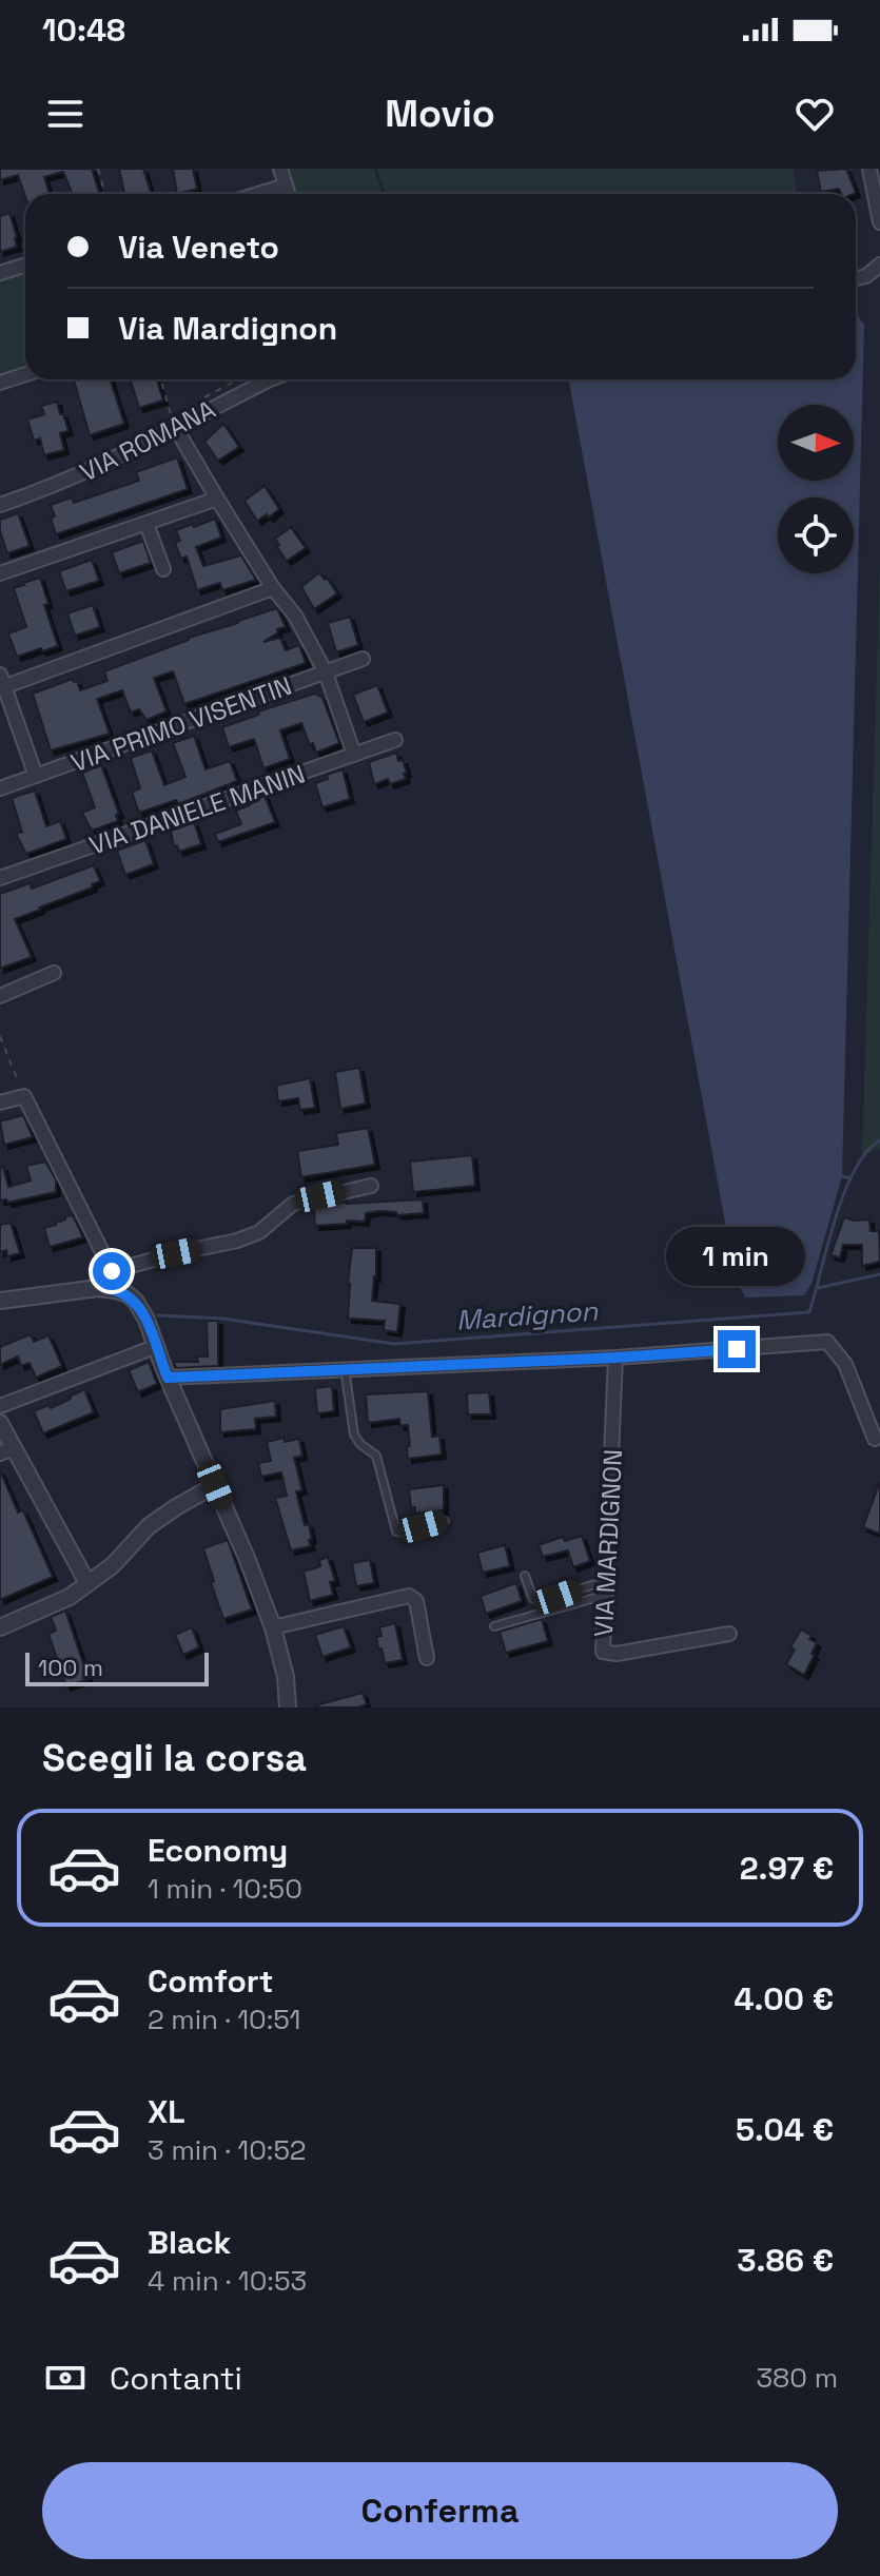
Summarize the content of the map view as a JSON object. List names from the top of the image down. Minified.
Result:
{"streets":{"street":["VIA ROMANA","VIA PRIMO VISENTIN","VIA DANIELE MANIN","VIA MARDIGNON"]},"water":["Mardignon"],"scale_bar":"100 m","north":"right","page":{"status":"10:48","header":"Movio","banner":["Via Veneto","Via Mardignon"],"bubble":"1 min","scale":"100 m","heading":"Scegli la corsa","list":[{"name":"Economy","note":"1 min · 10:50","value":"2.97 €"},{"name":"Comfort","note":"2 min · 10:51","value":"4.00 €"},{"name":"XL","note":"3 min · 10:52","value":"5.04 €"},{"name":"Black","note":"4 min · 10:53","value":"3.86 €"}],"pay":["Contanti","380 m"],"buttons":"Conferma"}}
